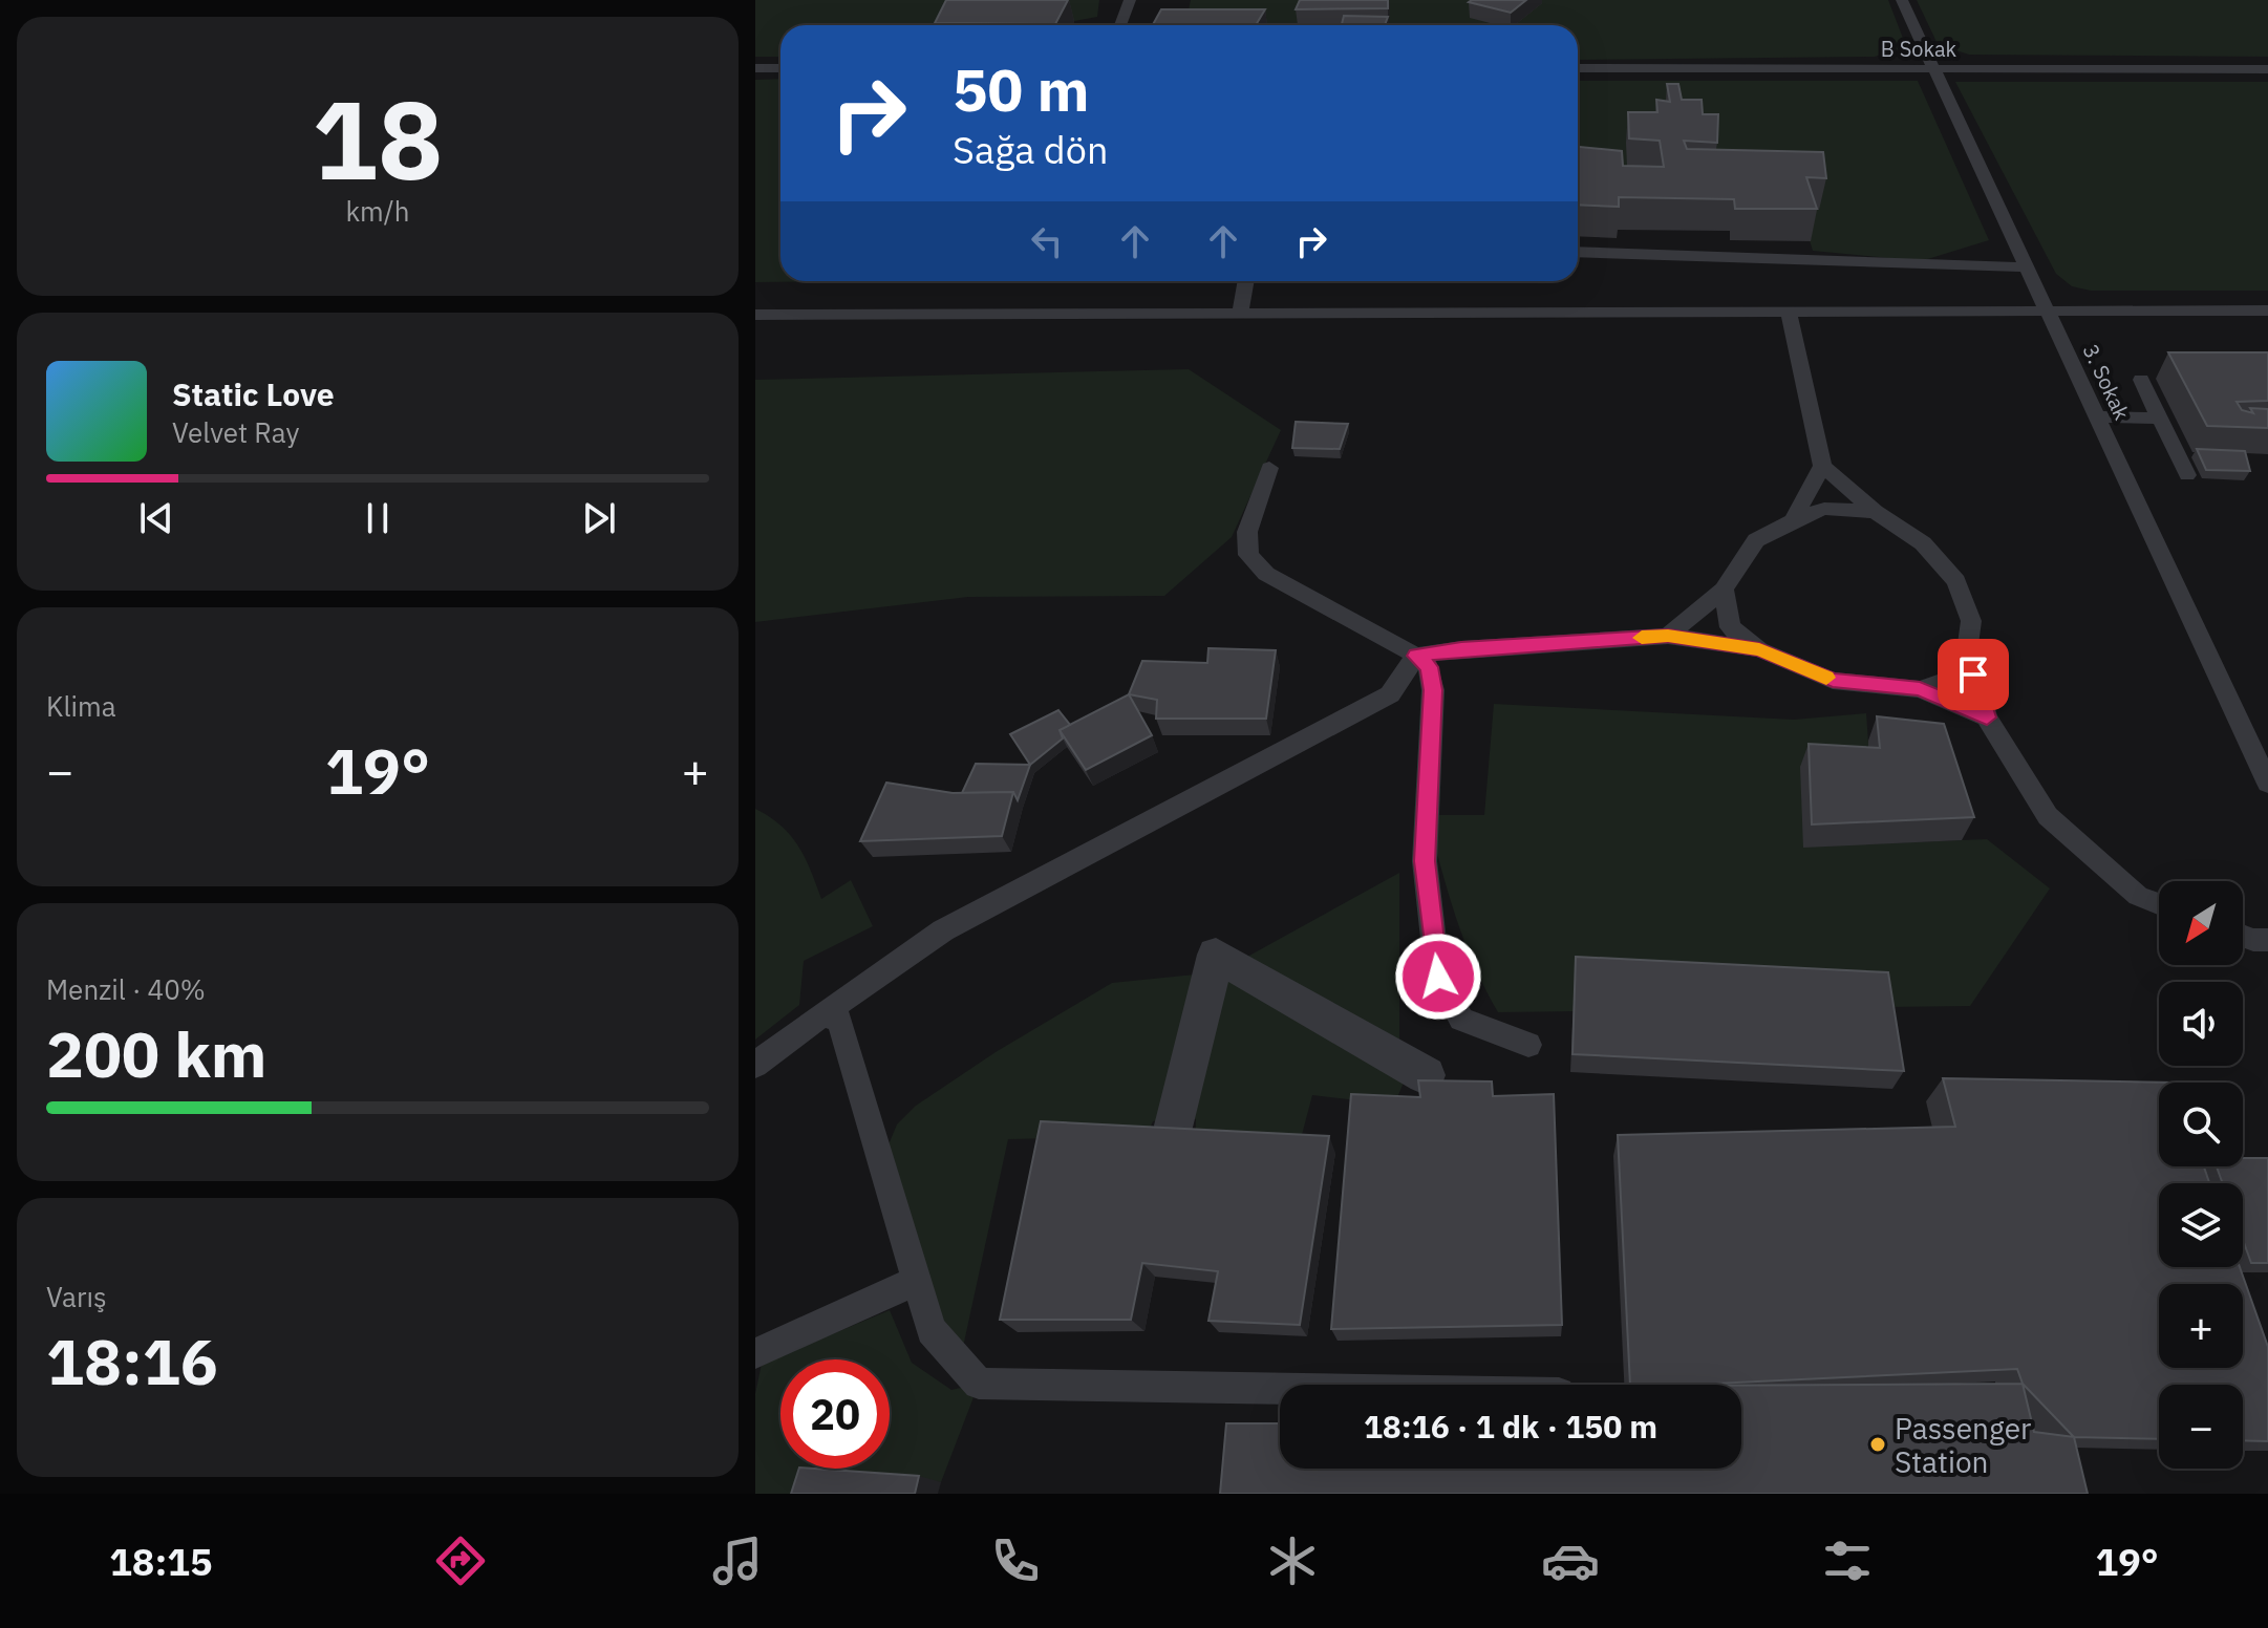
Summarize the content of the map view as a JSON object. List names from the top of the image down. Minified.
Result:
{"streets":{"lane":["B Sokak","3. Sokak"]},"crossings":[["B Sokak","3. Sokak"]],"places":["Passenger Station"],"north":"bottom left","page":{"tile":[["18","km/h"],"Klima",["Menzil · 40%","200 km"],["Varış","18:16"]],"turn":["50 m","Sağa dön"],"song":["Static Love","Velvet Ray"],"heat":["−","19°","+"],"map_buttons":["+","−"],"limit":"20","trip":"18:16 · 1 dk · 150 m","tabs":["18:15","19°"]}}
